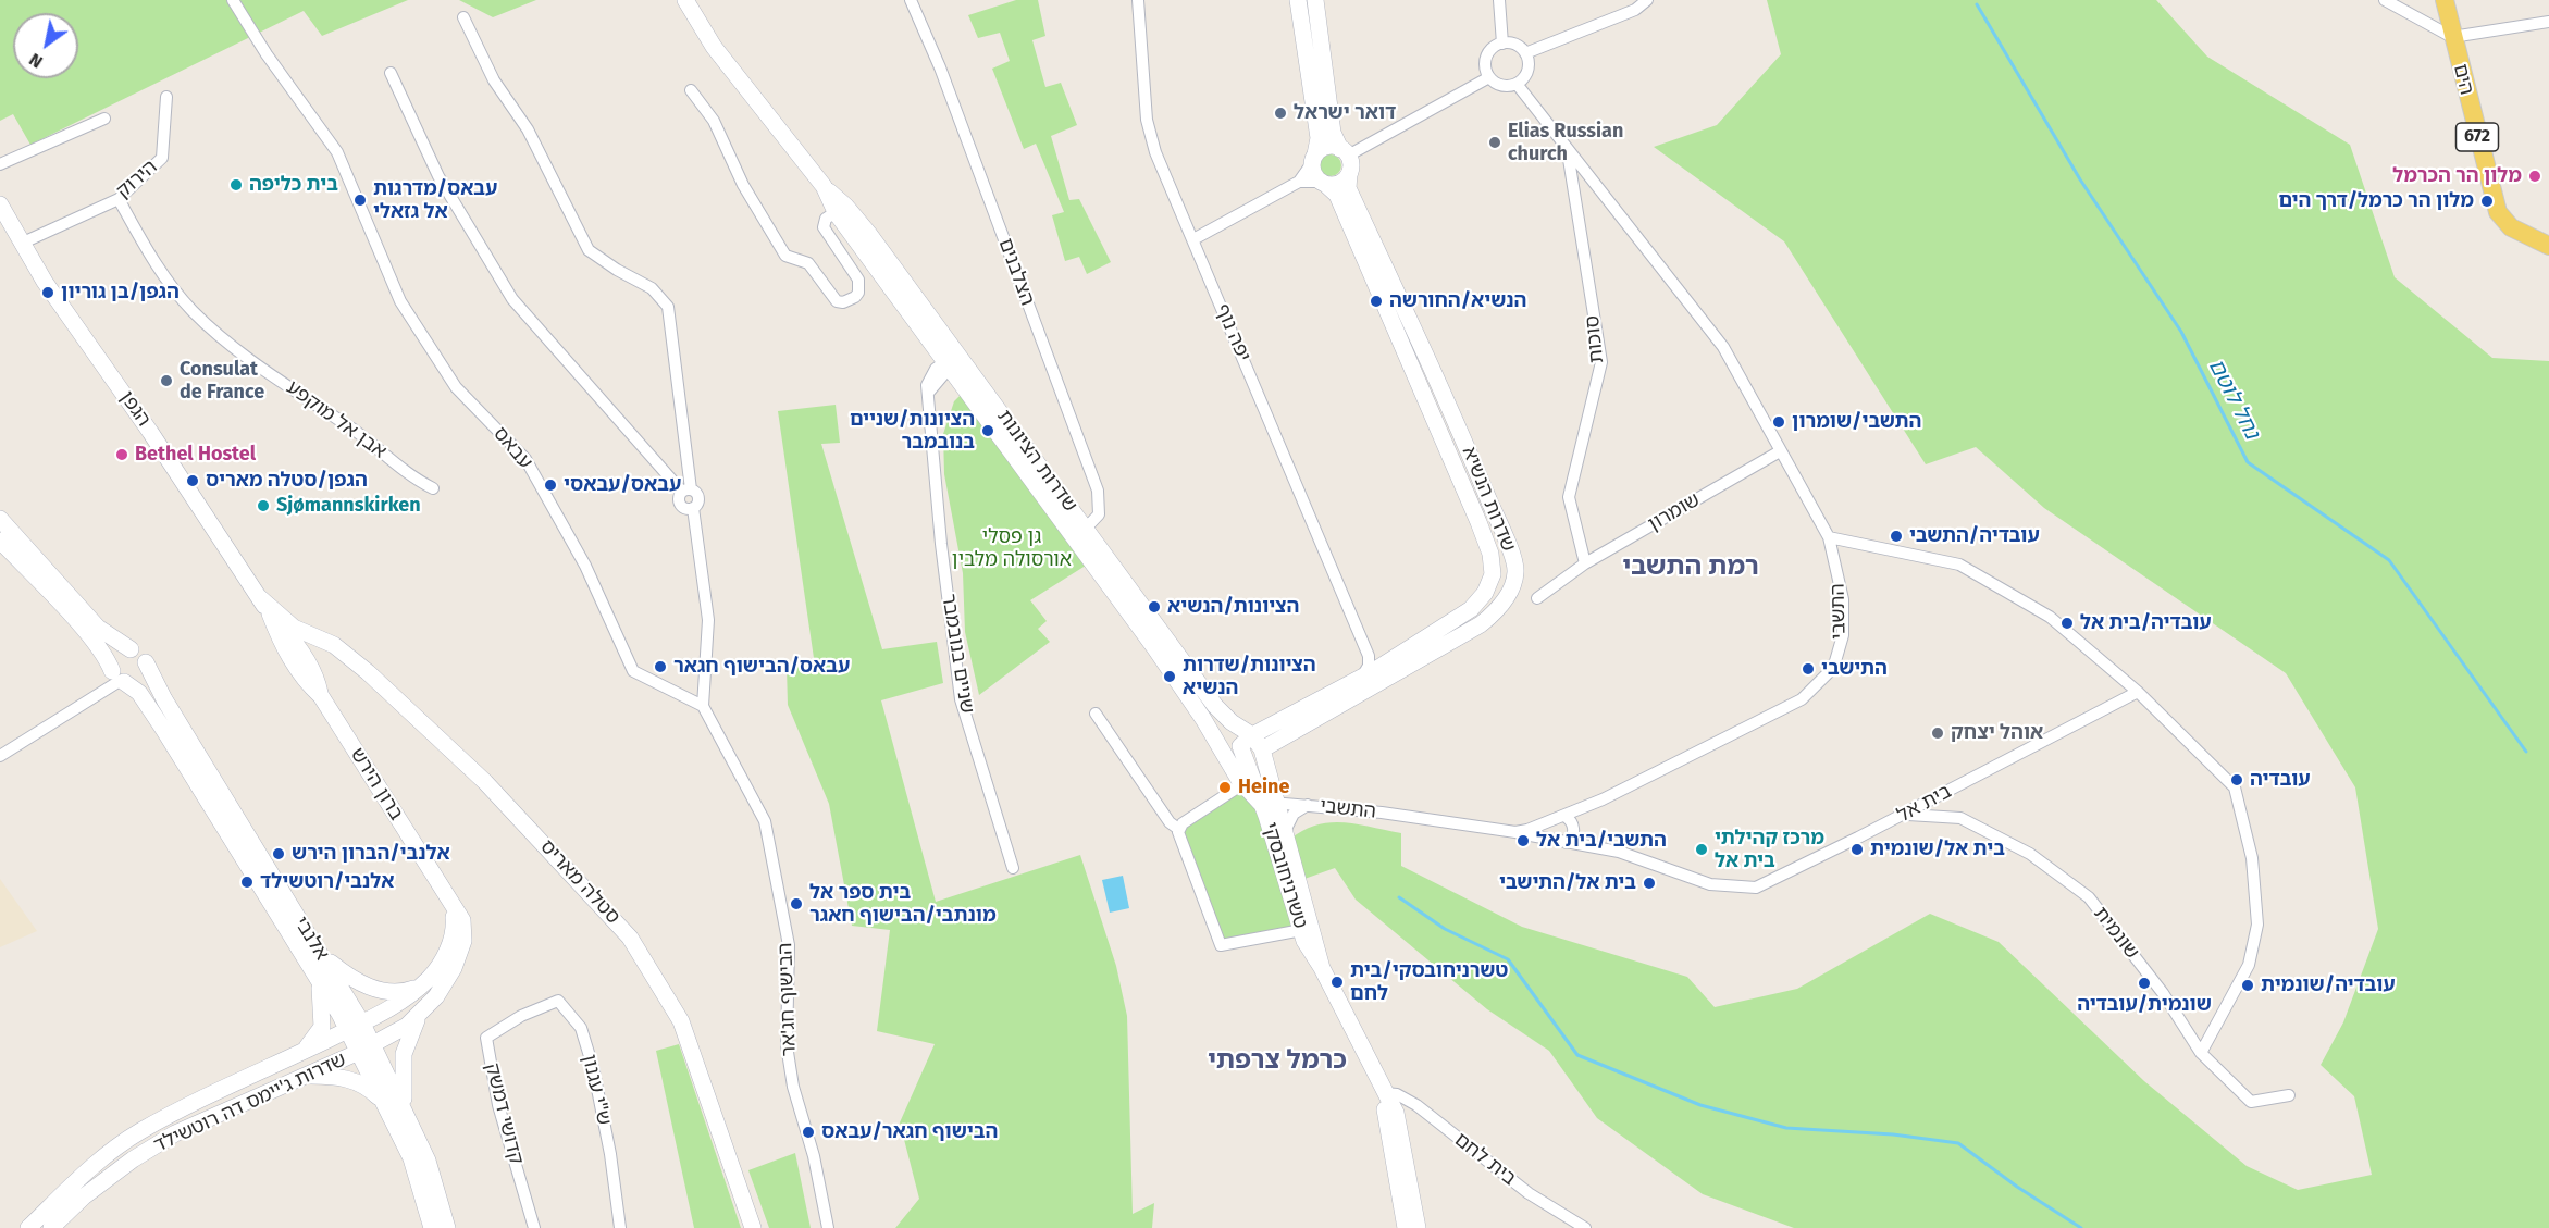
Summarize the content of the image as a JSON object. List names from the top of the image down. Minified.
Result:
{"streets":{"main road":["הים","672"],"street":["הירוק","הצלבנים","יפה נוף","סוכות","הגפן","אבן אל מוקפע","עבאס","שדרות הציונות","שדרות הנשיא","שומרון","התשבי","שניים בנובמבר","ברון הירש","בית אל","טשרניחובסקי","סטלה מאריס","שונמית","אלנבי","הבישוף חג'אר","ש\"י עגנון","שדרות ג'יימס דה רוטשילד","קדושי דמשק","בית לחם"]},"crossings":[["הירוק","הגפן"],["הירוק","אבן אל מוקפע"],["הצלבנים","שדרות הציונות"],["סוכות","שומרון"],["סוכות","התשבי"],["הגפן","ברון הירש"],["הגפן","סטלה מאריס"],["עבאס","הבישוף חג'אר"],["שדרות הציונות","שדרות הנשיא"],["שדרות הציונות","שניים בנובמבר"],["שדרות הציונות","טשרניחובסקי"],["שדרות הנשיא","טשרניחובסקי"],["שומרון","התשבי"],["התשבי","בית אל"],["התשבי","טשרניחובסקי"],["ברון הירש","אלנבי"],["ברון הירש","שדרות ג'יימס דה רוטשילד"],["בית אל","שונמית"],["טשרניחובסקי","בית לחם"],["אלנבי","שדרות ג'יימס דה רוטשילד"],["ש\"י עגנון","קדושי דמשק"]],"districts":["רמת התשבי","כרמל צרפתי"],"water":["נחל לוטם"],"parks":["גן פסלי אורסולה מלבין"],"places":["דואר ישראל","Elias Russian church","מלון הר הכרמל","בית כליפה","עבאס/מדרגות אל גזאלי","מלון הר כרמל/דרך הים","הגפן/בן גוריון","הנשיא/החורשה","Consulat de France","התשבי/שומרון","הציונות/שניים בנובמבר","Bethel Hostel","הגפן/סטלה מאריס","עבאס/עבאסי","Sjømannskirken","עובדיה/התשבי","הציונות/הנשיא","עובדיה/בית אל","עבאס/הבישוף חגאר","התישבי","הציונות/שדרות הנשיא","אוהל יצחק","עובדיה","Heine","התשבי/בית אל","מרכז קהילתי בית אל","בית אל/שונמית","אלנבי/הברון הירש","אלנבי/רוטשילד","בית אל/התישבי","בית ספר אל מונתבי/הבישוף חאגר","טשרניחובסקי/בית לחם","שונמית/עובדיה","עובדיה/שונמית","הבישוף חגאר/עבאס"],"north":"bottom left"}
